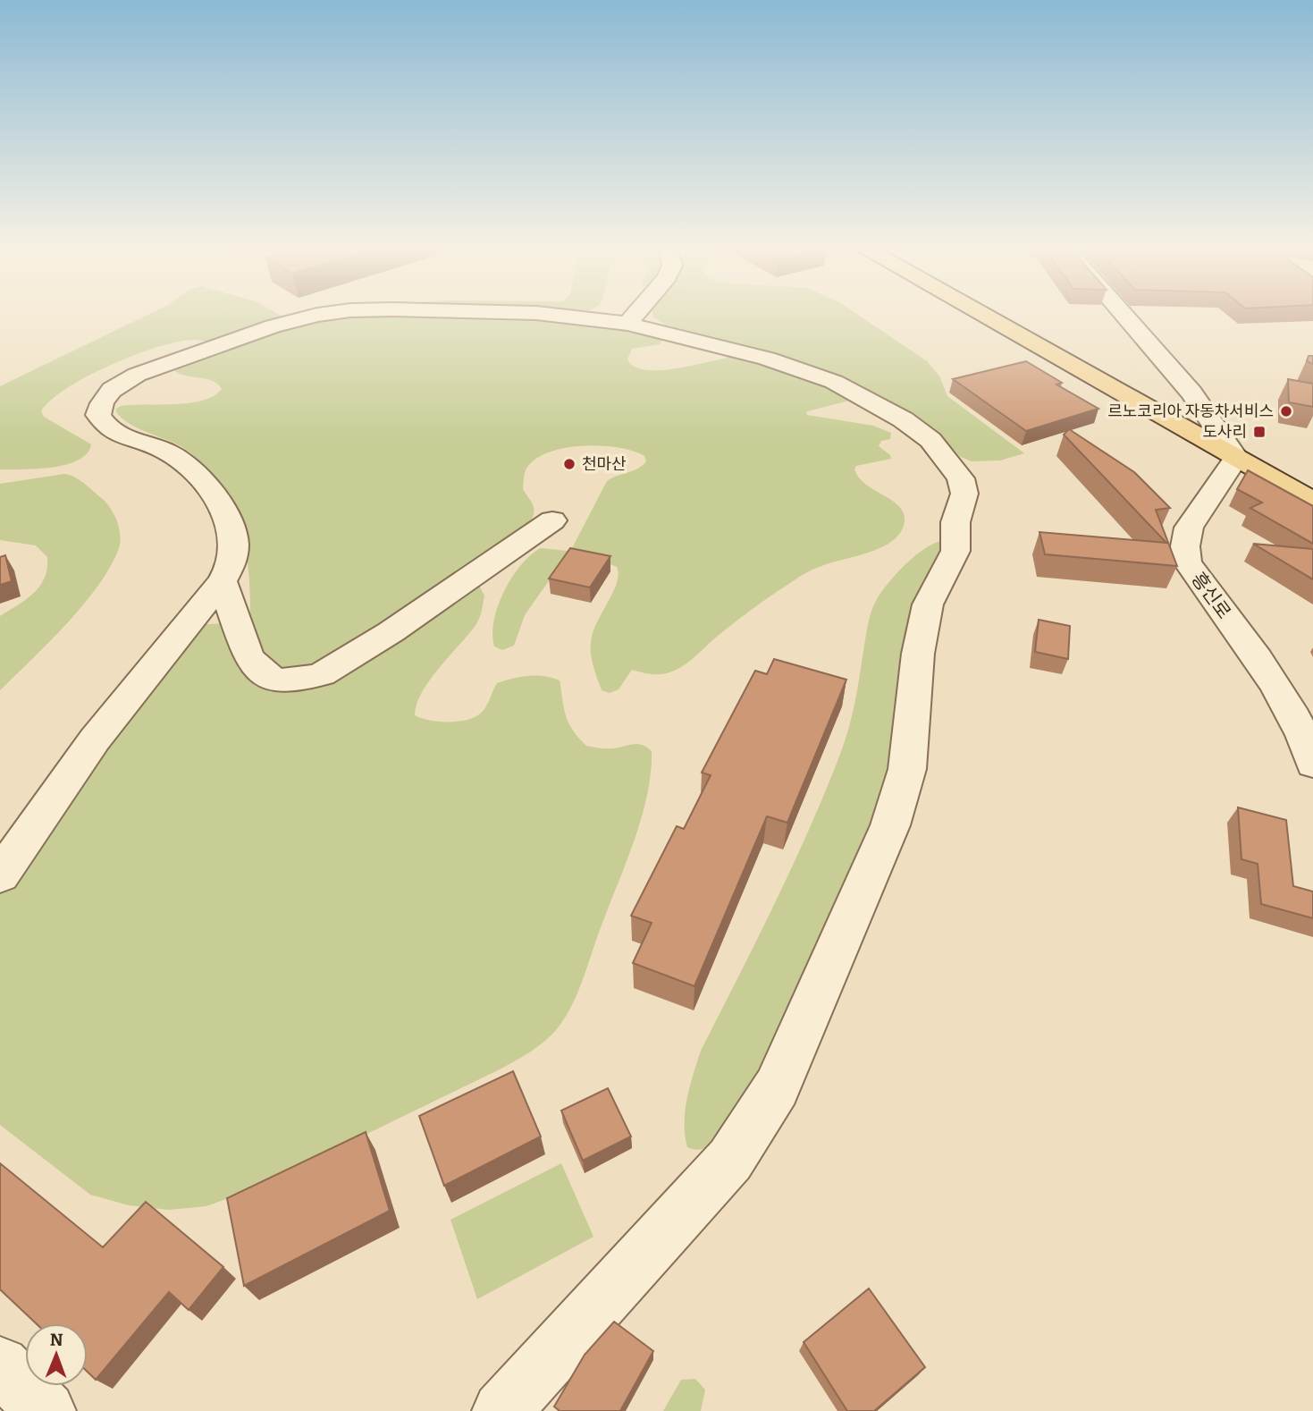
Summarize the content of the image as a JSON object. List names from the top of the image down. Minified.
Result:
{"streets":{"street":["흥신로"]},"places":{"other":["르노코리아 자동차서비스","천마산"],"transit":["도사리"]},"north":"top"}
